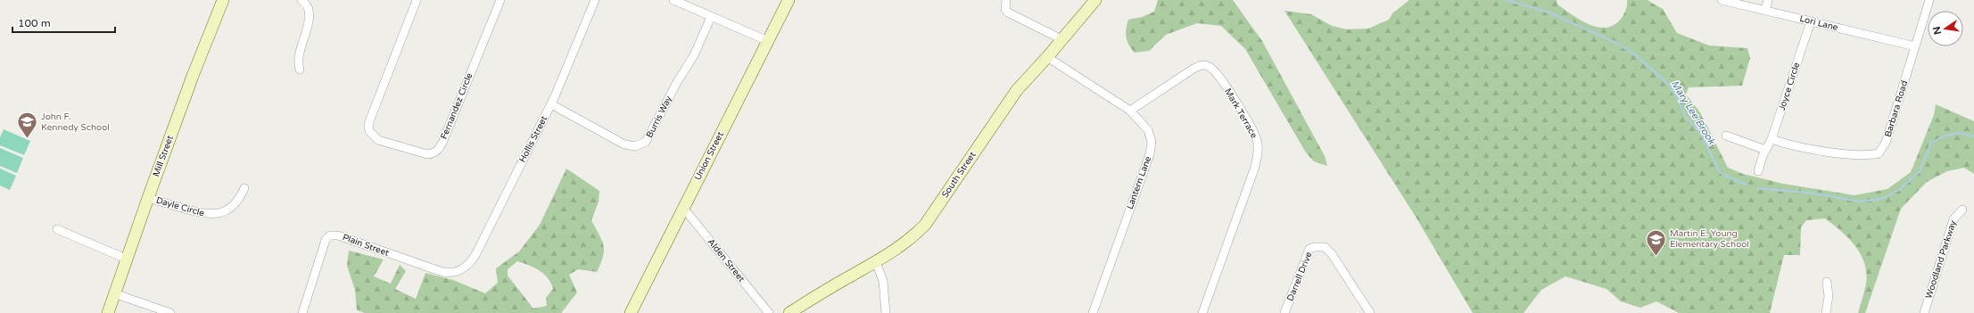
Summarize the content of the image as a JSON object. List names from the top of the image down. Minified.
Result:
{"streets":{"main road":["Mill Street","Union Street","South Street"],"street":["Lori Lane","Joyce Circle","Fernandez Circle","Barbara Road","Mark Terrace","Burris Way","Hollis Street","Lantern Lane","Dayle Circle","Plain Street","Woodland Parkway","Alden Street","Darrell Drive"]},"crossings":[["Lori Lane","Joyce Circle"],["Lori Lane","Barbara Road"],["Joyce Circle","Barbara Road"],["Mark Terrace","Lantern Lane"],["Burris Way","Hollis Street"],["Hollis Street","Plain Street"],["Mill Street","Dayle Circle"],["Union Street","Alden Street"],["South Street","Lantern Lane"]],"water":["Mary Lee Brook"],"places":{"school or university":["John F. Kennedy School","Martin E. Young Elementary School"]},"scale_bar":"100 m","north":"left"}
